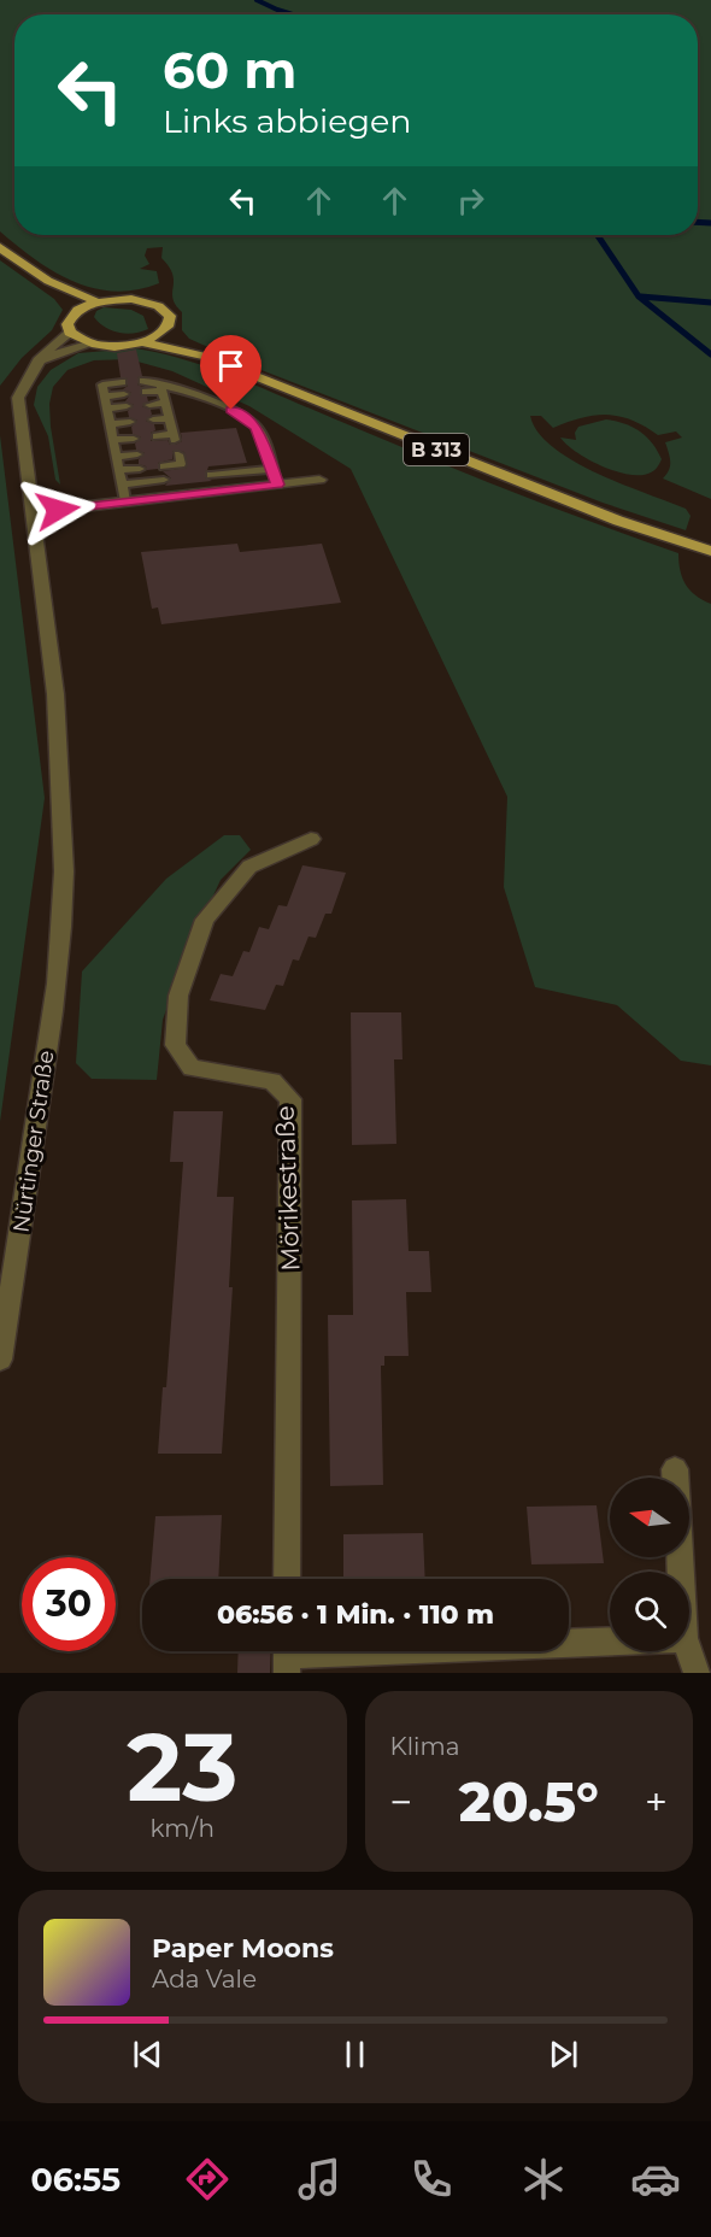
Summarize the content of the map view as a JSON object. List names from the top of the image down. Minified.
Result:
{"streets":{"main road":["B 313"],"street":["Nürtinger Straße","Mörikestraße"]},"north":"left","page":{"turn":["60 m","Links abbiegen"],"limit":"30","trip":"06:56 · 1 Min. · 110 m","tile":[["23","km/h"],"Klima"],"heat":["−","20.5°","+"],"song":["Paper Moons","Ada Vale"],"tabs":"06:55"}}
